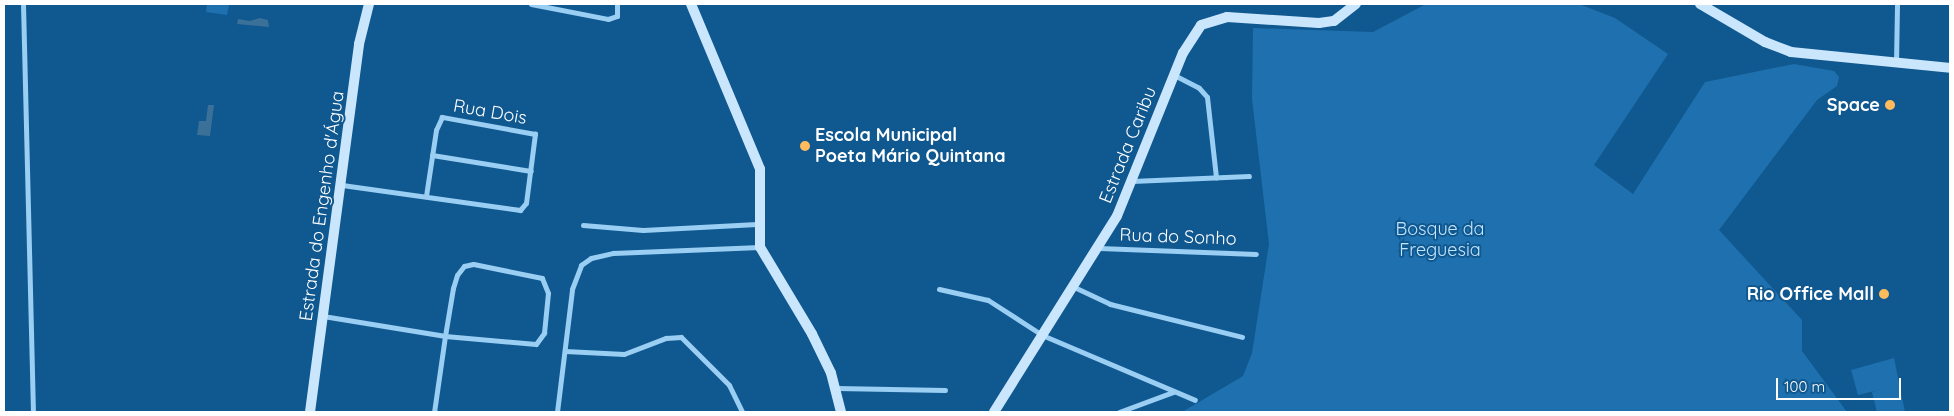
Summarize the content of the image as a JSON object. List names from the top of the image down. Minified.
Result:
{"streets":{"street":["Rua Dois","Estrada Caribu","Estrada do Engenho d'Água","Rua do Sonho"]},"crossings":[["Rua Dois","Estrada do Engenho d'Água"],["Estrada Caribu","Rua do Sonho"]],"parks":["Bosque da Freguesia"],"places":["Space","Escola Municipal Poeta Mário Quintana","Rio Office Mall"],"scale_bar":"100 m"}
